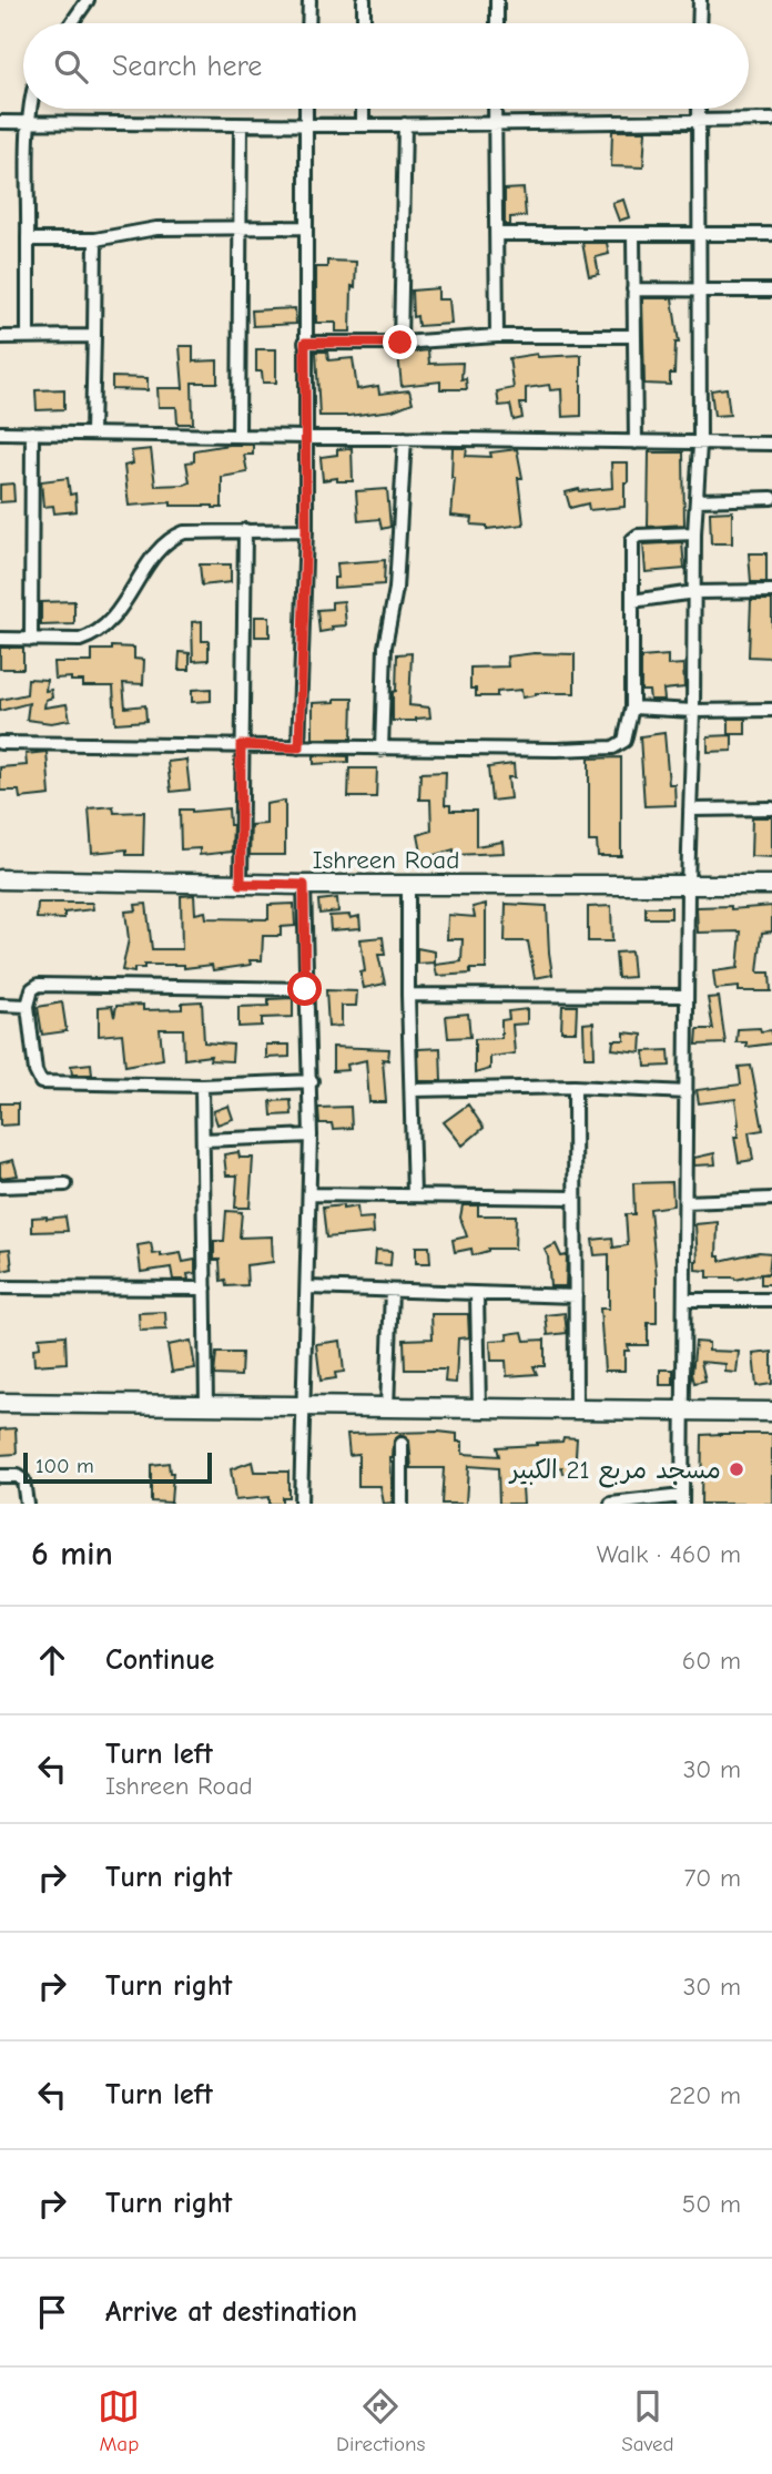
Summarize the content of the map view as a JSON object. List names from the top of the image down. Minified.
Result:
{"streets":{"street":["Ishreen Road"]},"places":["مسجد مربع 21 الكبير"],"scale_bar":"100 m","page":{"search":"Search here","scale":"100 m","heading":["6 min","Walk · 460 m"],"list":[["Continue","60 m"],["Turn left","Ishreen Road","30 m"],["Turn right","70 m"],["Turn right","30 m"],["Turn left","220 m"],["Turn right","50 m"],"Arrive at destination"],"nav":["Map","Directions","Saved"]}}
